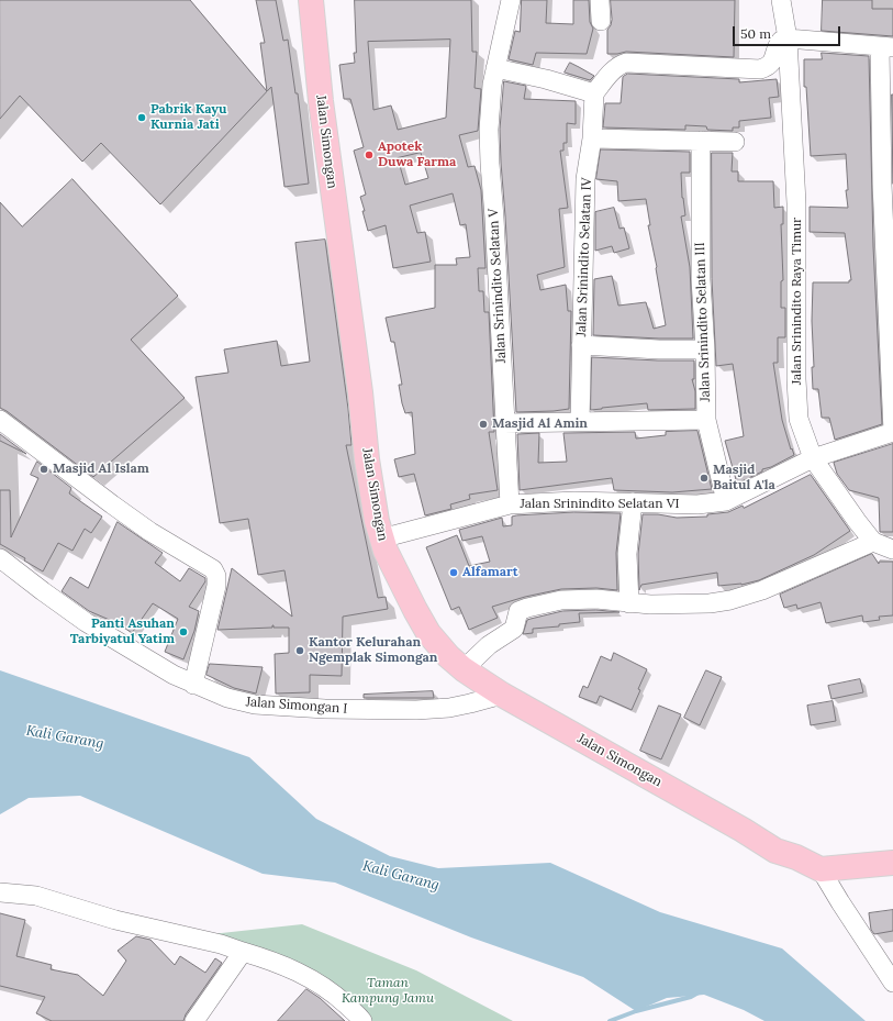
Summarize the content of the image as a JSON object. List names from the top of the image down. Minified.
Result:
{"streets":{"main road":["Jalan Simongan"],"street":["Jalan Srinindito Selatan IV","Jalan Srinindito Selatan V","Jalan Srinindito Raya Timur","Jalan Srinindito Selatan III","Jalan Srinindito Selatan VI","Jalan Simongan I"]},"crossings":[["Jalan Simongan","Jalan Srinindito Selatan VI"],["Jalan Simongan","Jalan Simongan I"],["Jalan Srinindito Selatan V","Jalan Srinindito Selatan VI"],["Jalan Srinindito Raya Timur","Jalan Srinindito Selatan VI"],["Jalan Srinindito Selatan III","Jalan Srinindito Selatan VI"]],"water":["Kali Garang"],"parks":["Taman Kampung Jamu"],"places":["Pabrik Kayu Kurnia Jati","Apotek Duwa Farma","Masjid Al Amin","Masjid Al Islam","Masjid Baitul A'la","Alfamart","Panti Asuhan Tarbiyatul Yatim","Kantor Kelurahan Ngemplak Simongan"],"scale_bar":"50 m"}
